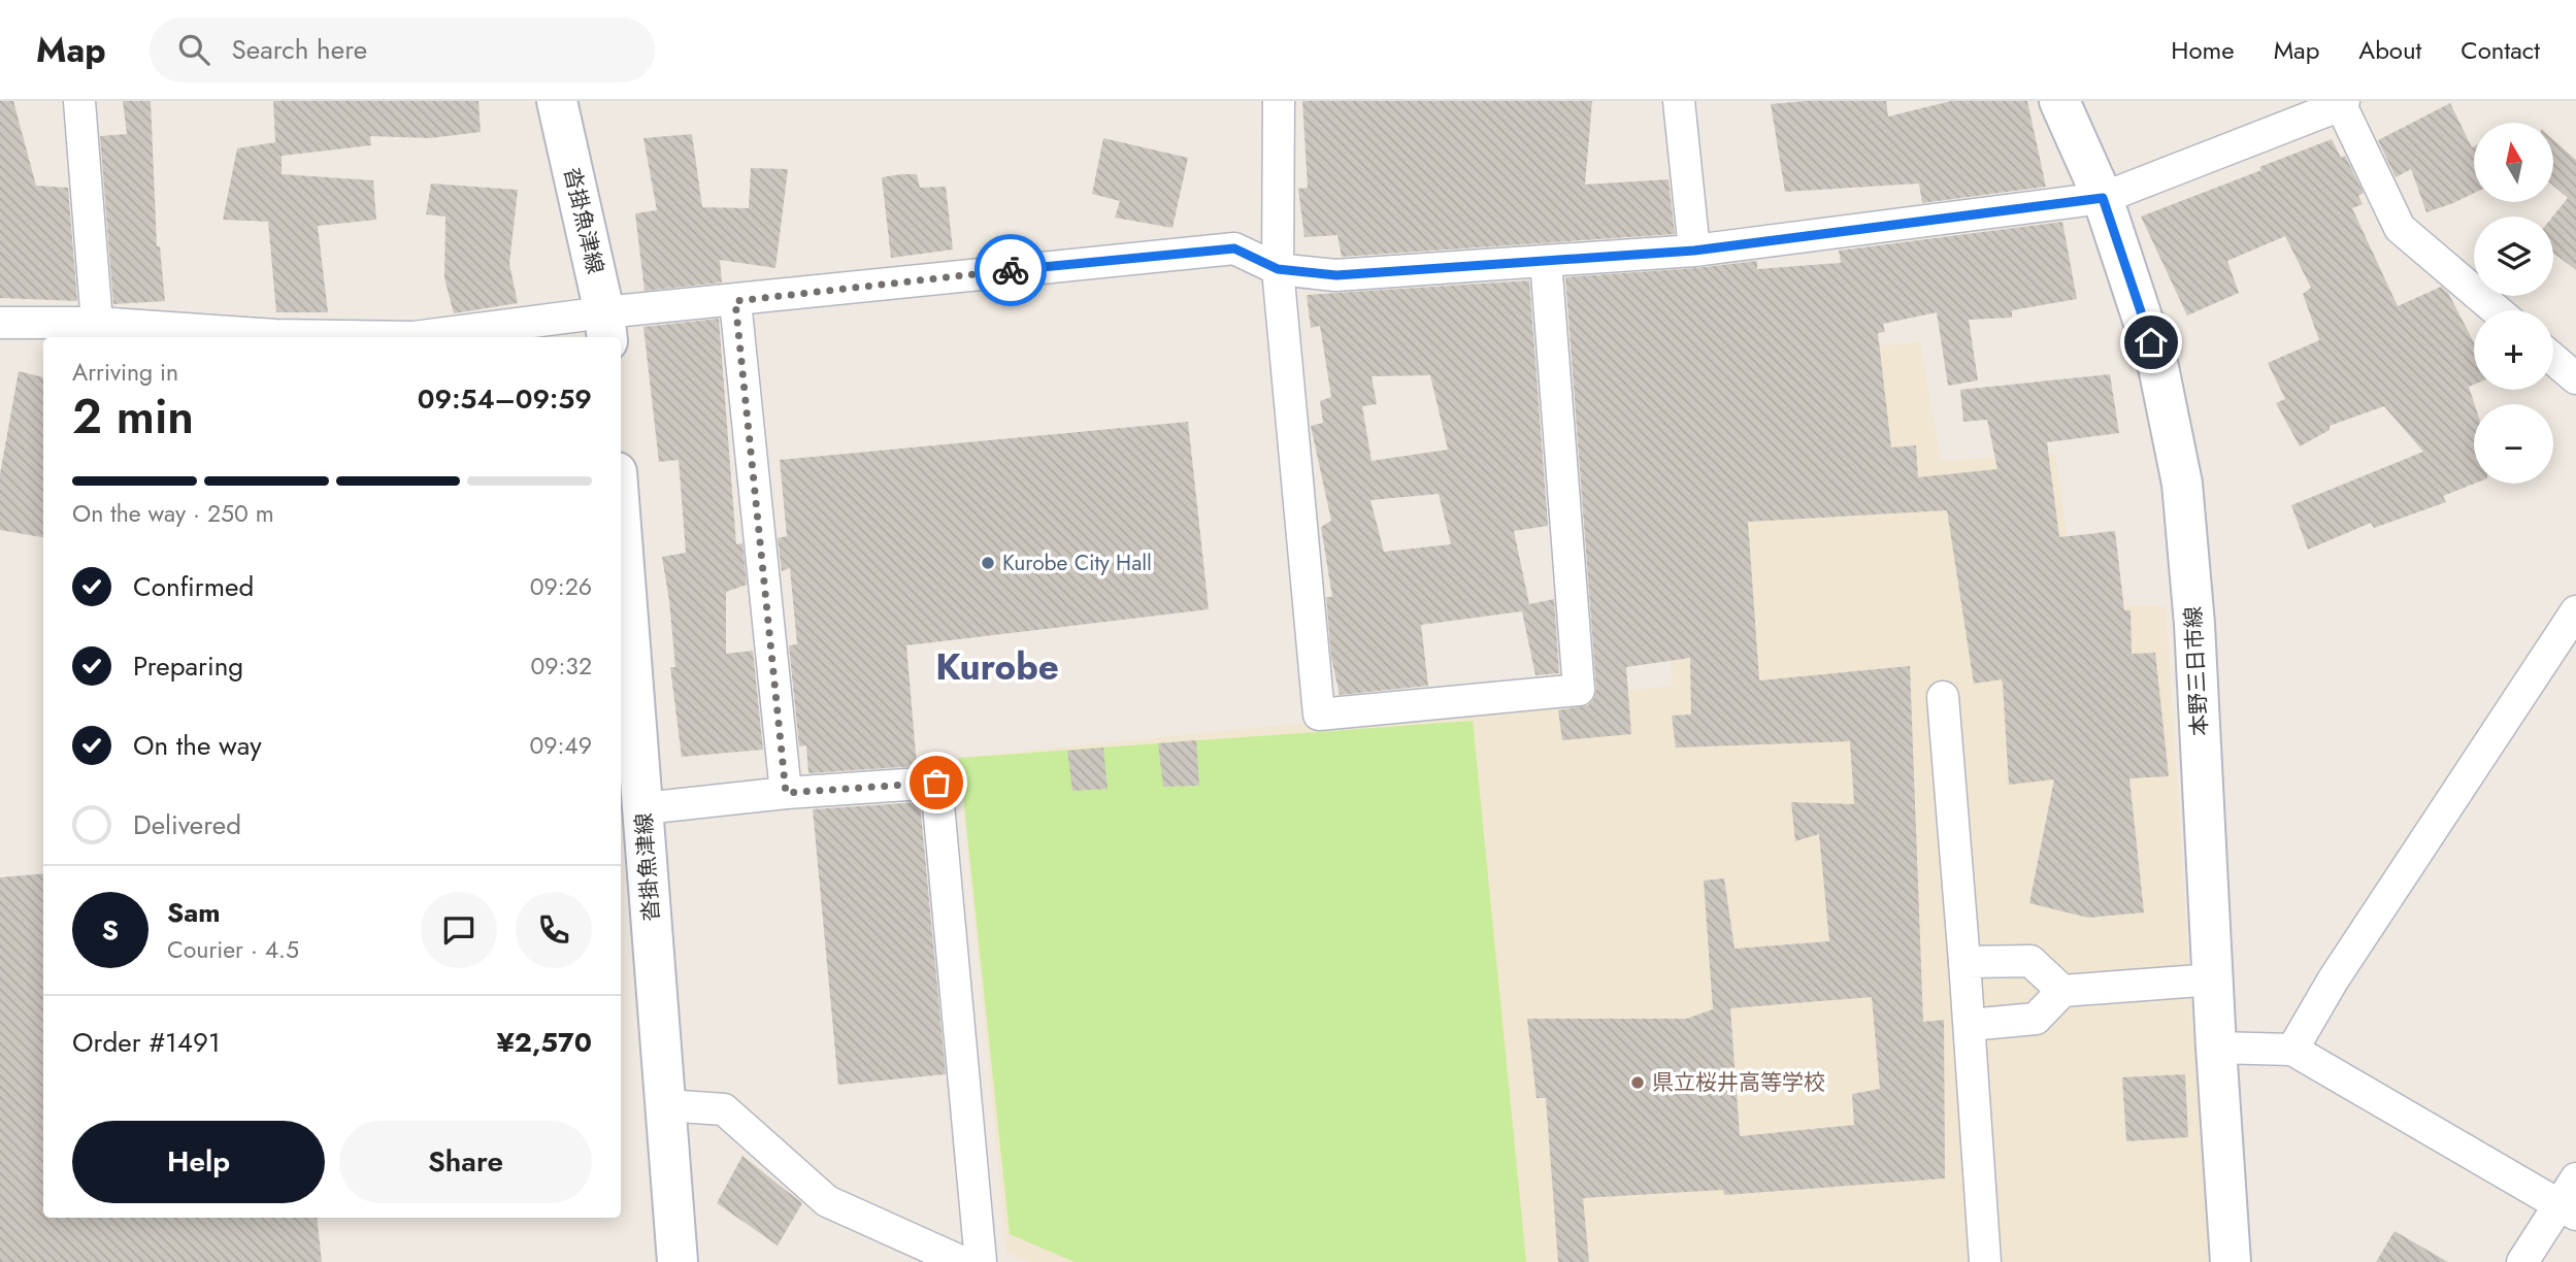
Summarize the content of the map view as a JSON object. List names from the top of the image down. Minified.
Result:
{"streets":{"main road":["沓掛魚津線","本野三日市線"]},"districts":["Kurobe"],"places":["Kurobe City Hall","県立桜井高等学校"],"north":"top","page":{"header":"Map","search":"Search here","nav":["Home","Map","About","Contact"],"map_buttons":["+","−"],"heading":["2 min","Arriving in","09:54–09:59"],"panel":["Sam","Courier · 4.5","Order #1491","¥2,570"],"bar":"On the way · 250 m","list":[["Confirmed","09:26"],["Preparing","09:32"],["On the way","09:49"],"Delivered"],"round":"S","buttons":["Help","Share"]}}
